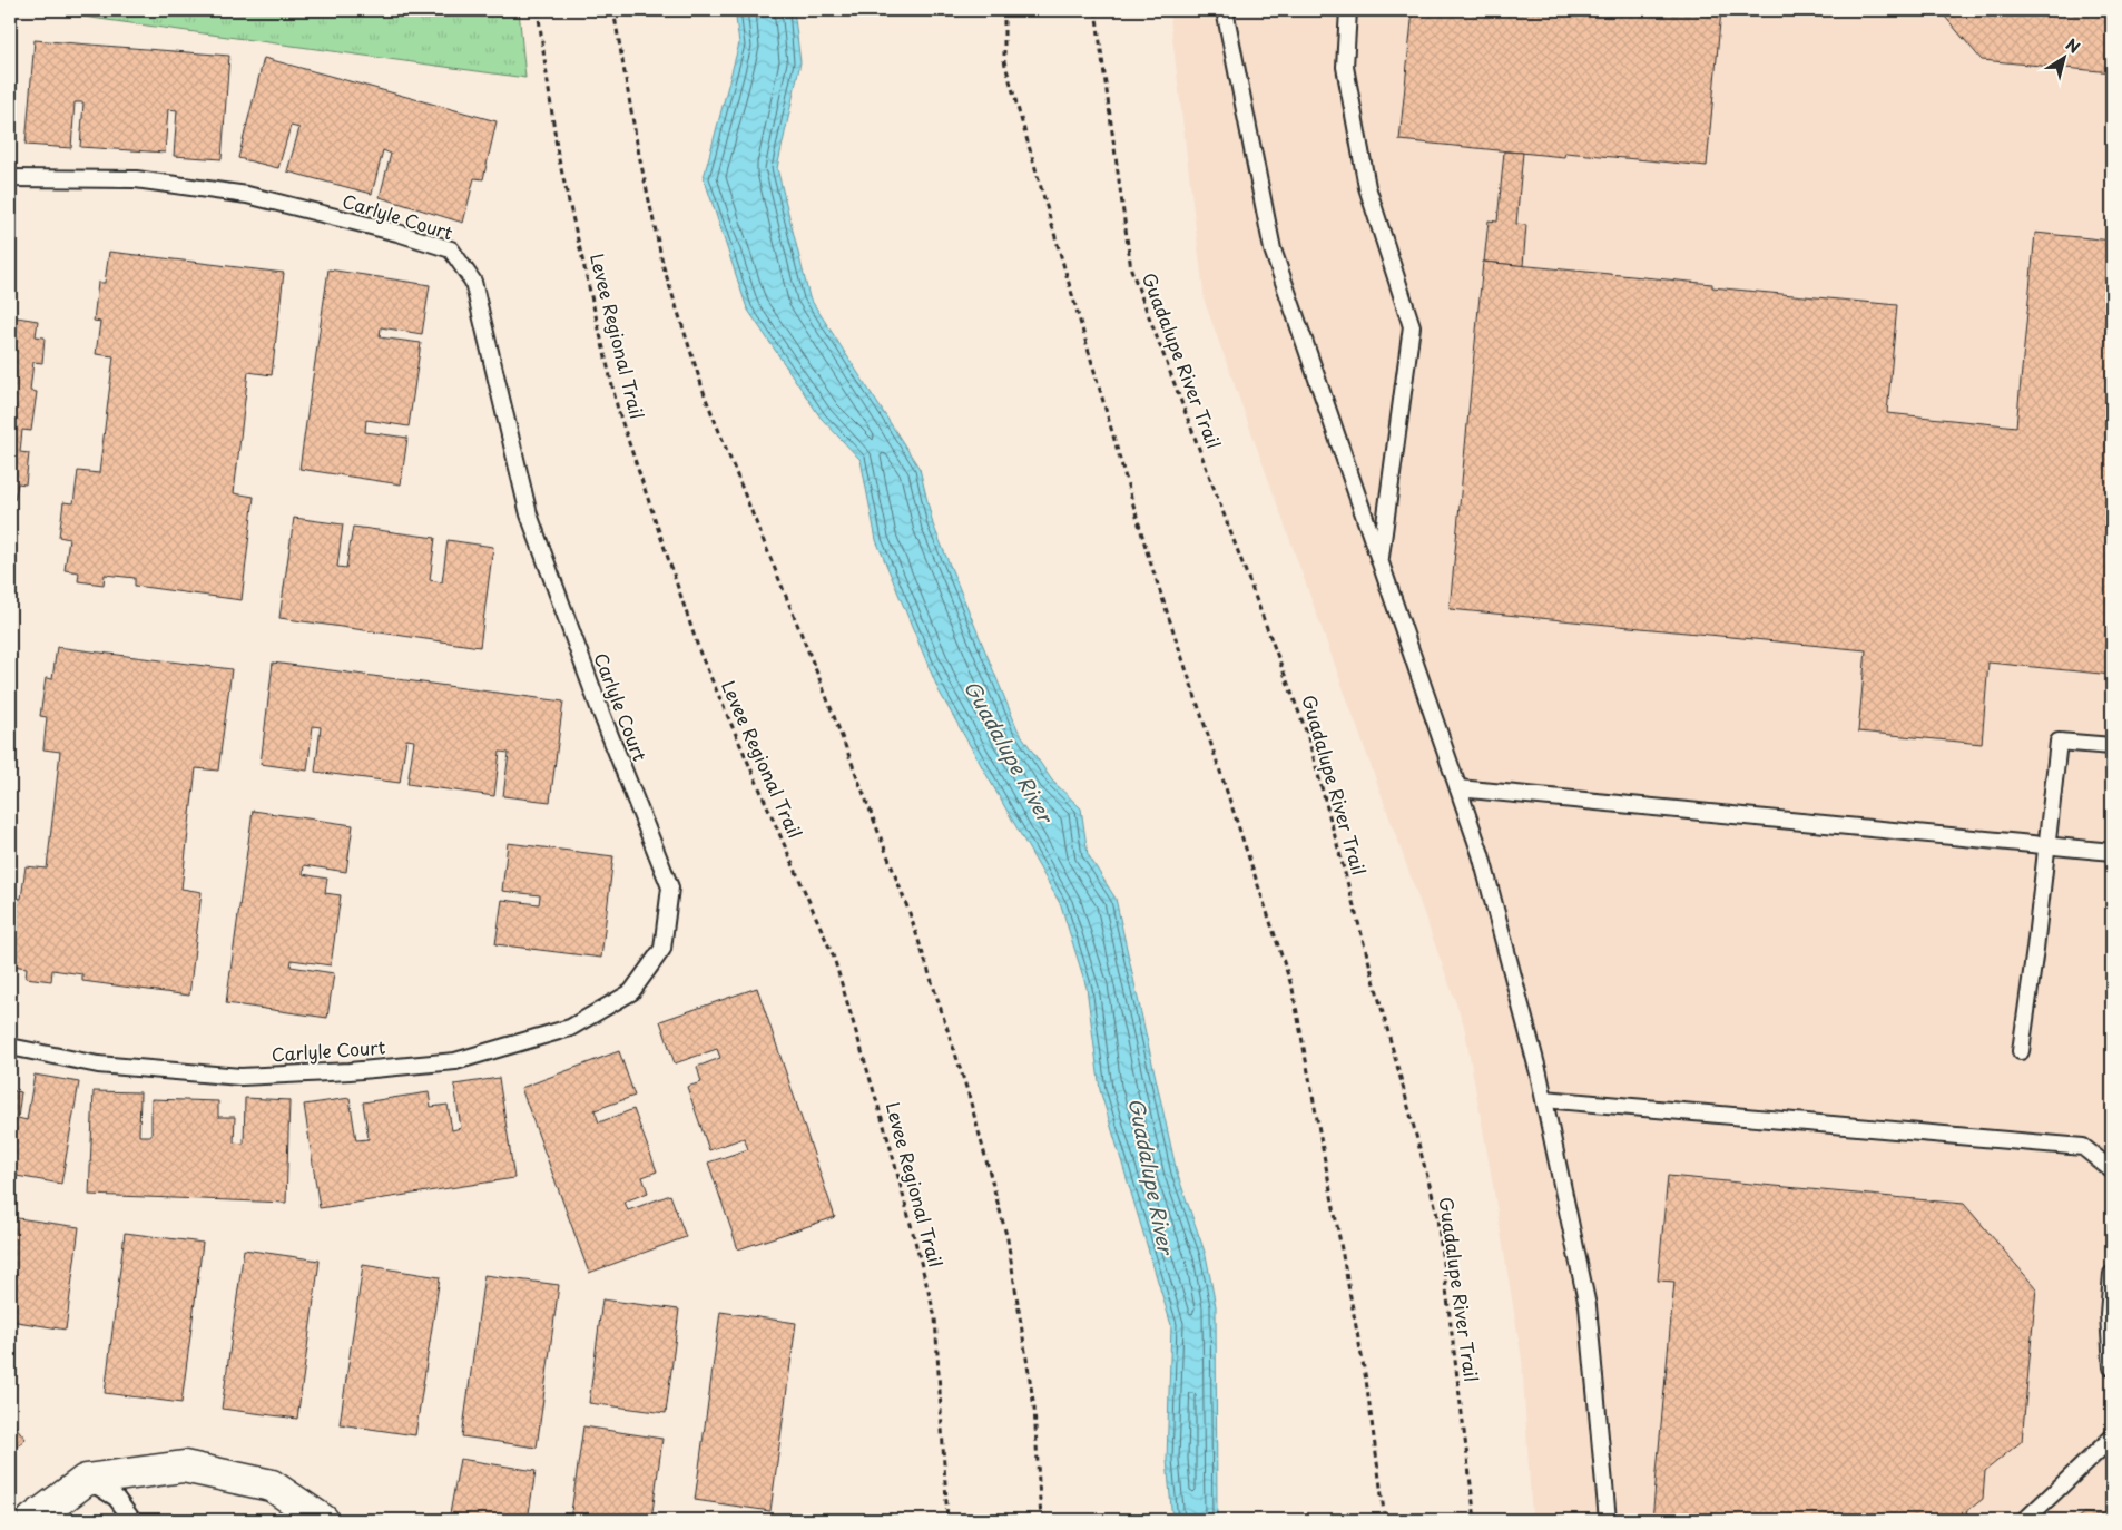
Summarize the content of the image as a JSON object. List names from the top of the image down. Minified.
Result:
{"streets":{"lane":["Carlyle Court"],"path":["Levee Regional Trail","Guadalupe River Trail"]},"water":["Guadalupe River"],"north":"top right"}
